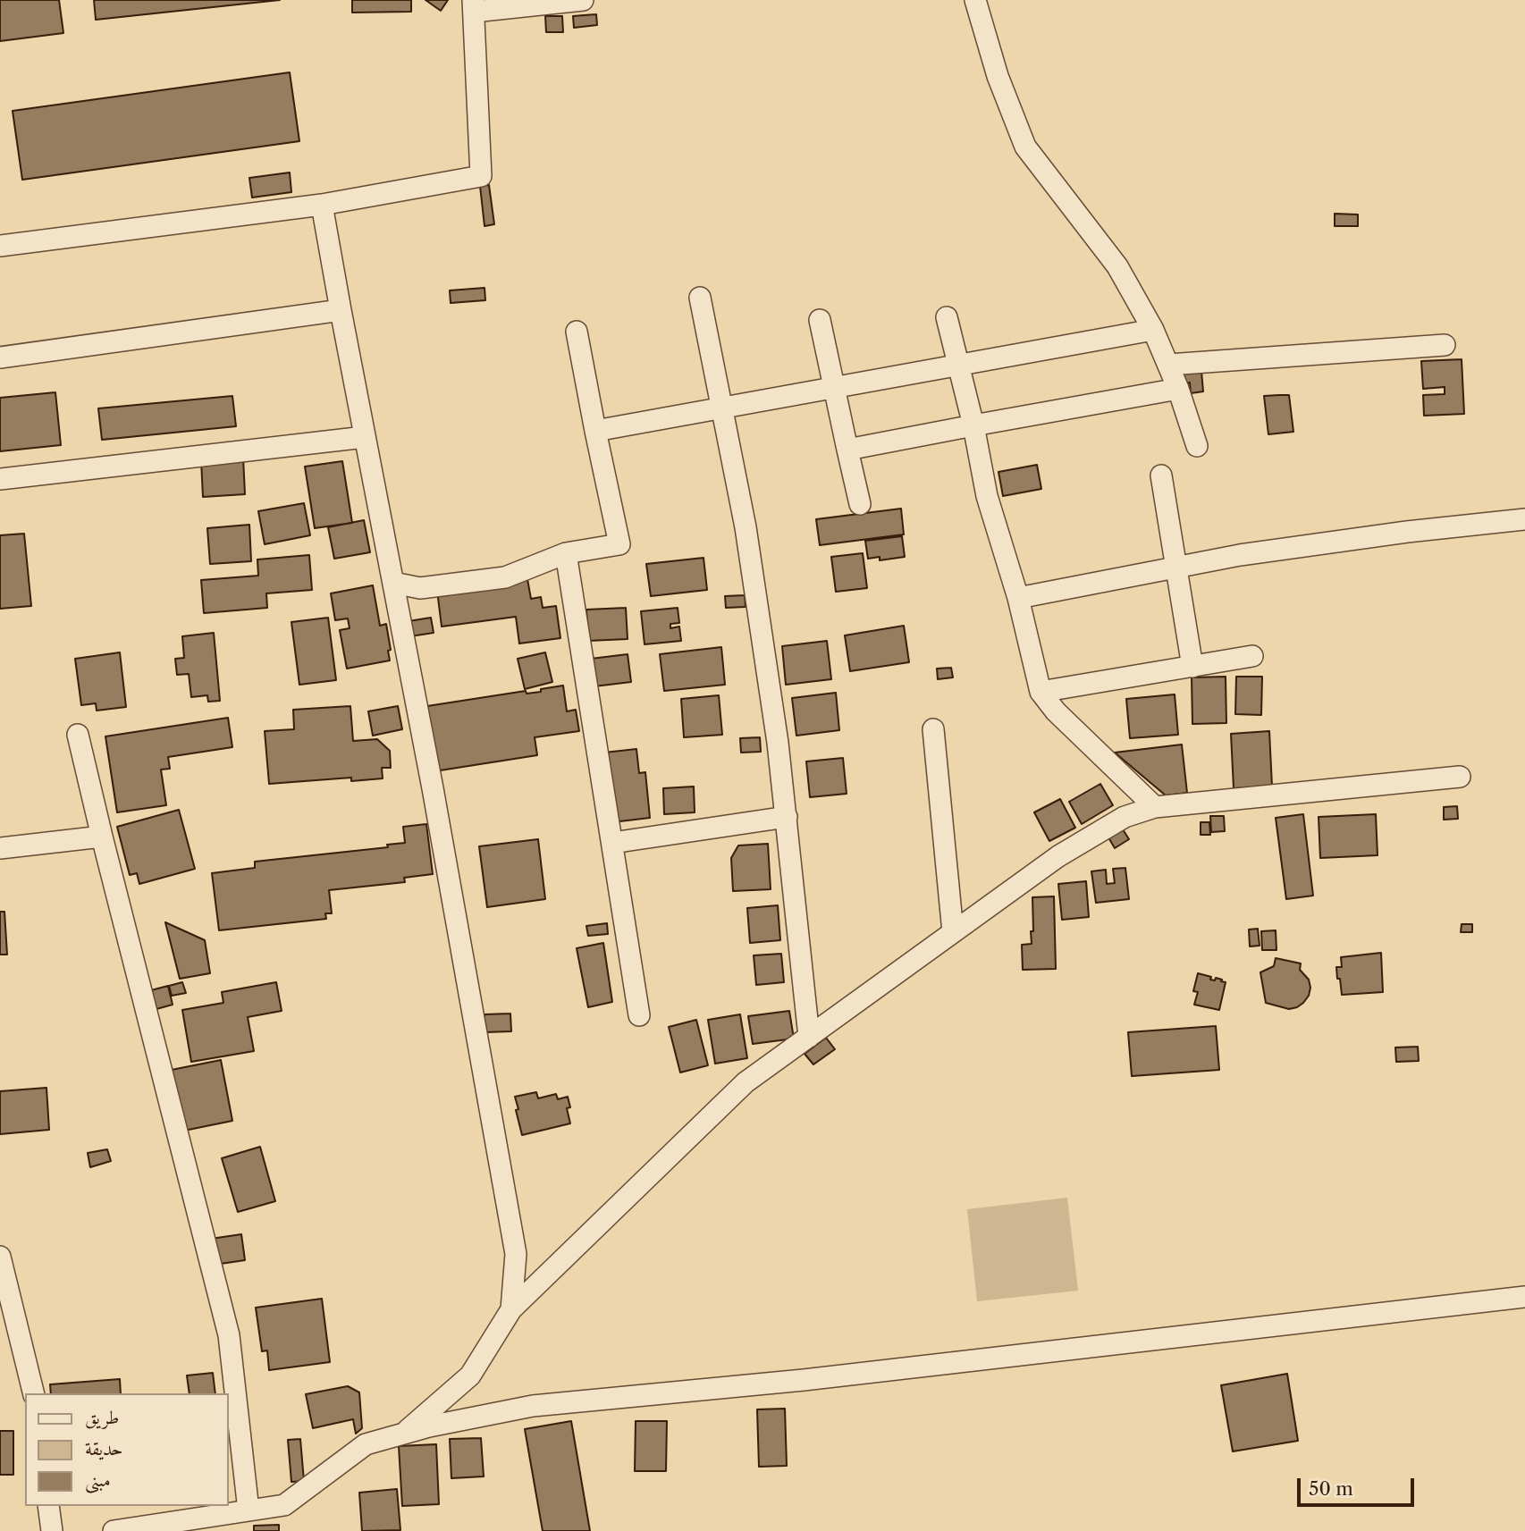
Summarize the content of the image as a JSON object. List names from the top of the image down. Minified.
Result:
{"legend":["طريق","حديقة","مبنى"],"scale_bar":"50 m"}
